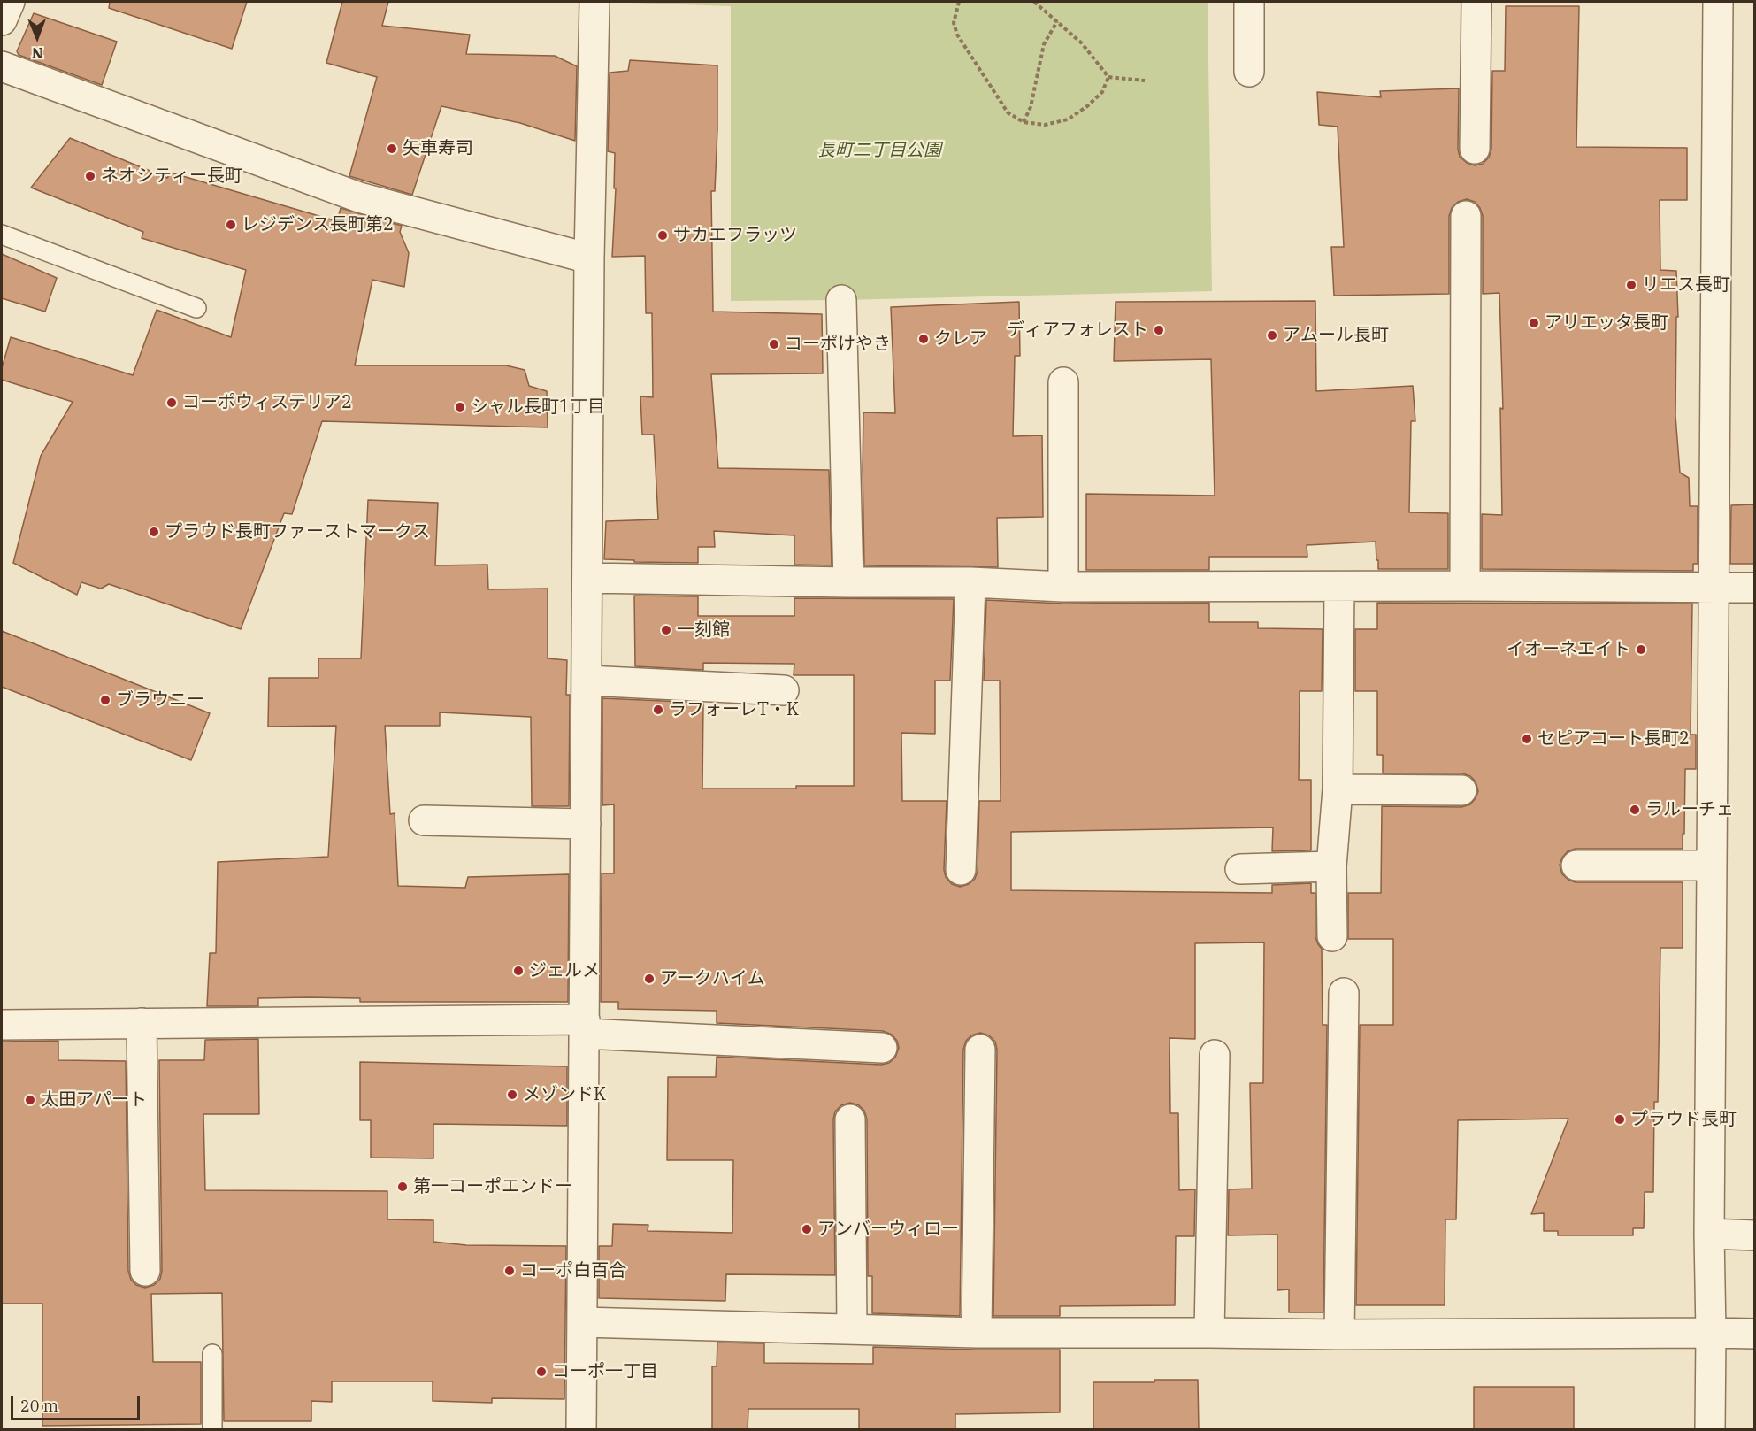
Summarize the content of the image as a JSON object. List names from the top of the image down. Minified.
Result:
{"parks":["長町二丁目公園"],"places":["矢車寿司","ネオシティー長町","レジデンス長町第2","サカエフラッツ","リエス長町","アリエッタ長町","ディアフォレスト","アムール長町","クレア","コーポけやき","コーポウィステリア2","シャル長町1丁目","プラウド長町ファーストマークス","一刻館","イオーネエイト","ブラウニー","ラフォーレT・K","セピアコート長町2","ラルーチェ","ジェルメ","アークハイム","メゾンドK","太田アパート","プラウド長町","第一コーポエンドー","アンバーウィロー","コーポ白百合","コーポ一丁目"],"scale_bar":"20 m","north":"bottom"}
